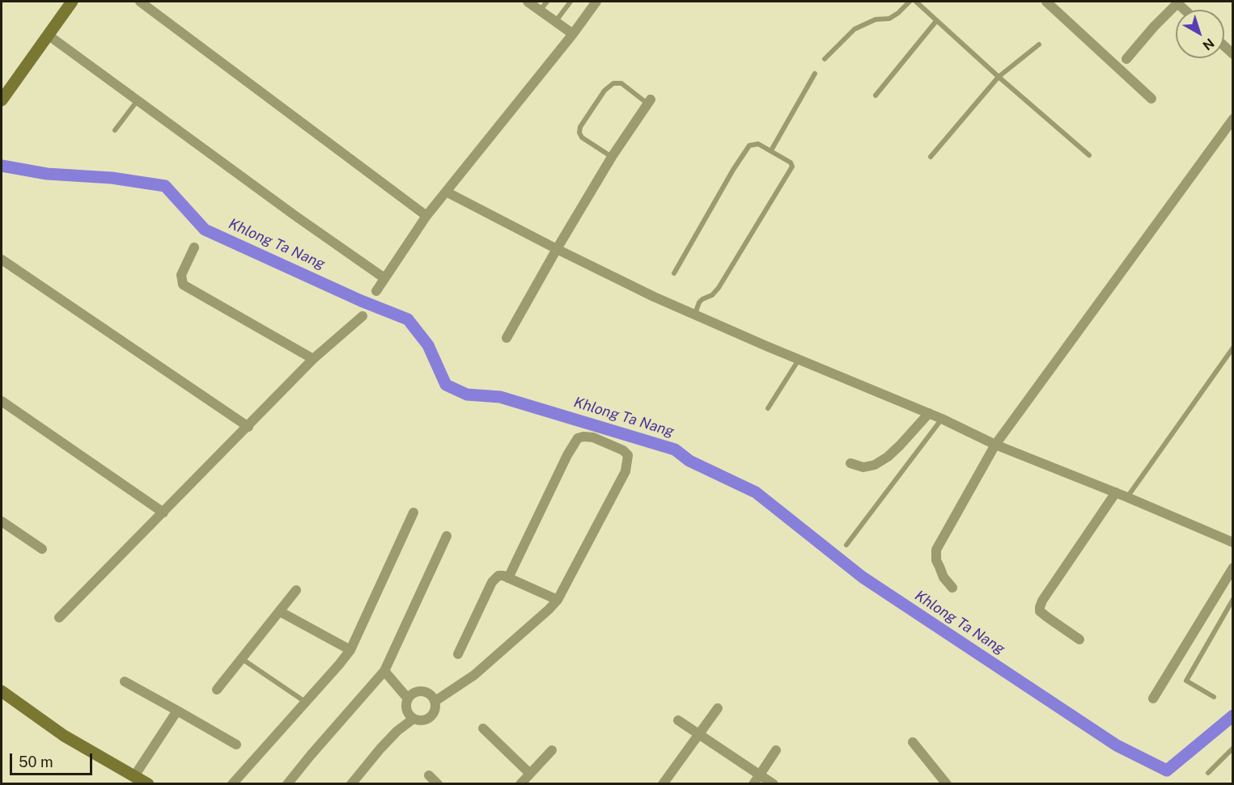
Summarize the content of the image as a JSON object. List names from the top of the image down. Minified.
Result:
{"water":["Khlong Ta Nang"],"scale_bar":"50 m","north":"bottom right"}
